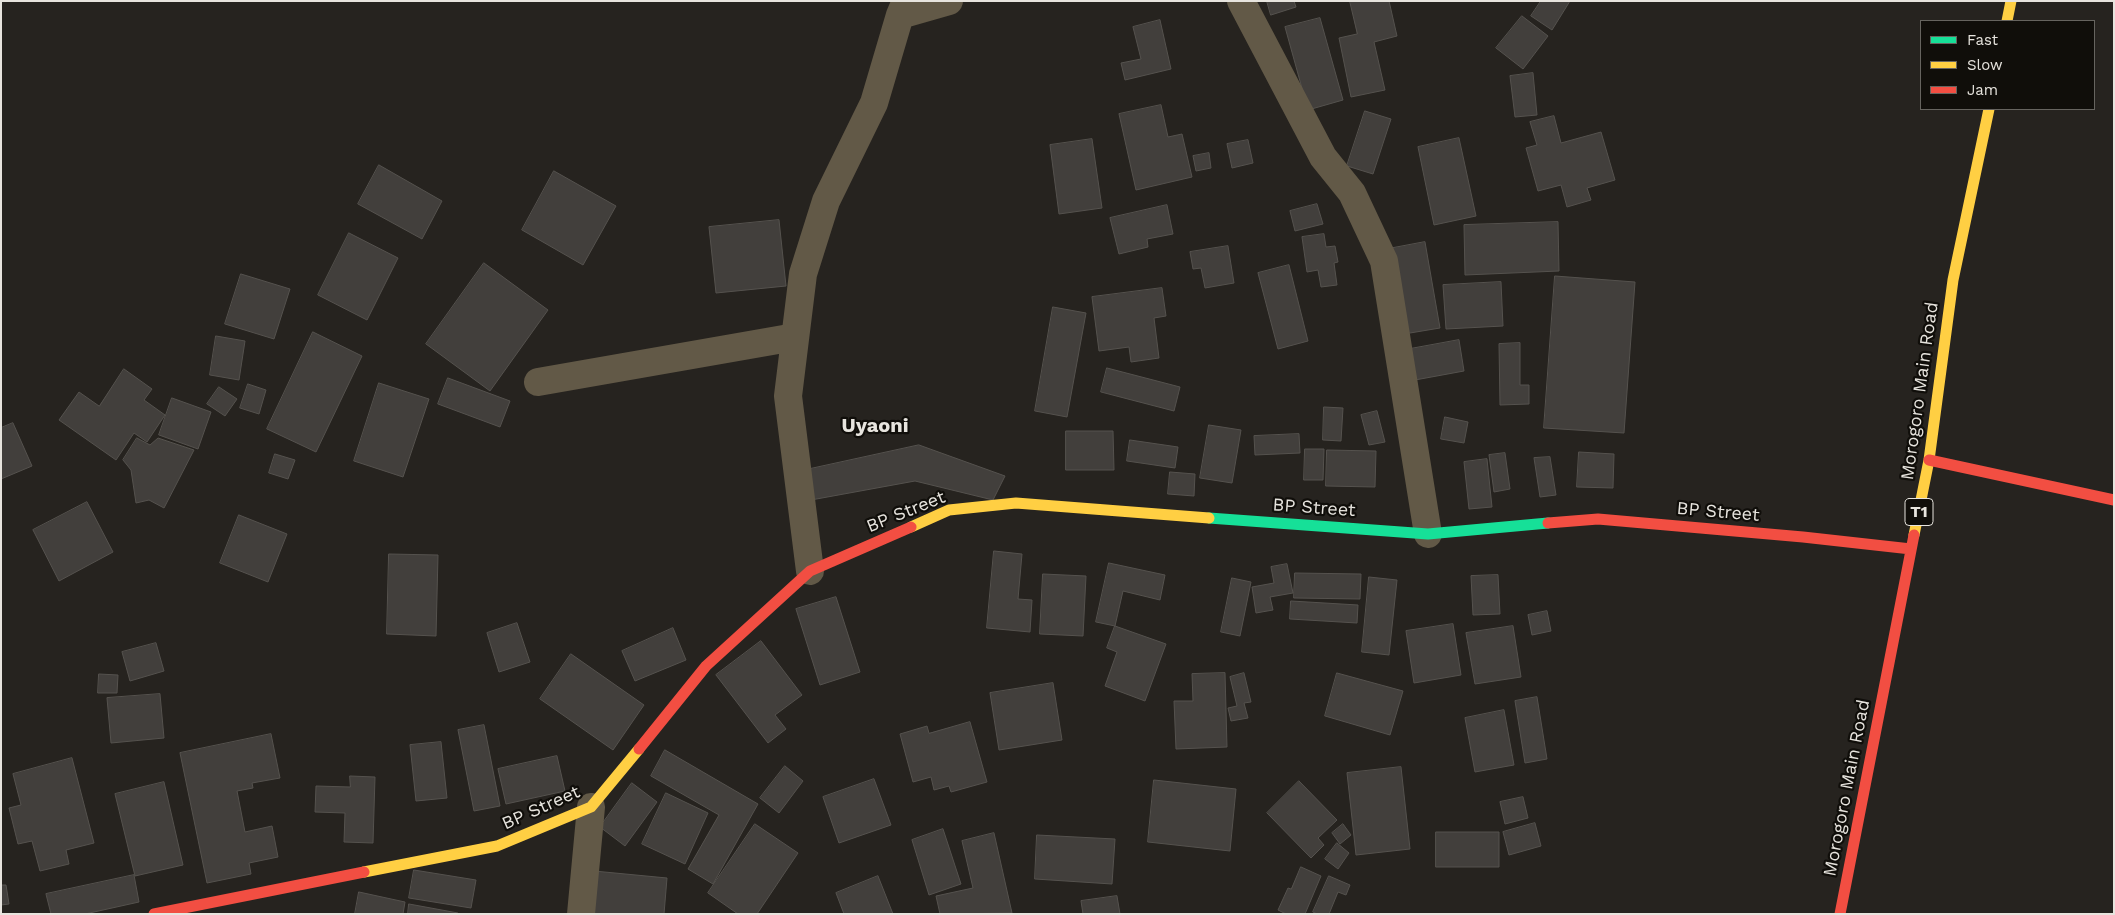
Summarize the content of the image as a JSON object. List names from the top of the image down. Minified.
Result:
{"streets":{"main road":["Morogoro Main Road","BP Street","T1"]},"crossings":[["Morogoro Main Road","BP Street"]],"districts":["Uyaoni"],"legend":["Fast","Slow","Jam"]}
